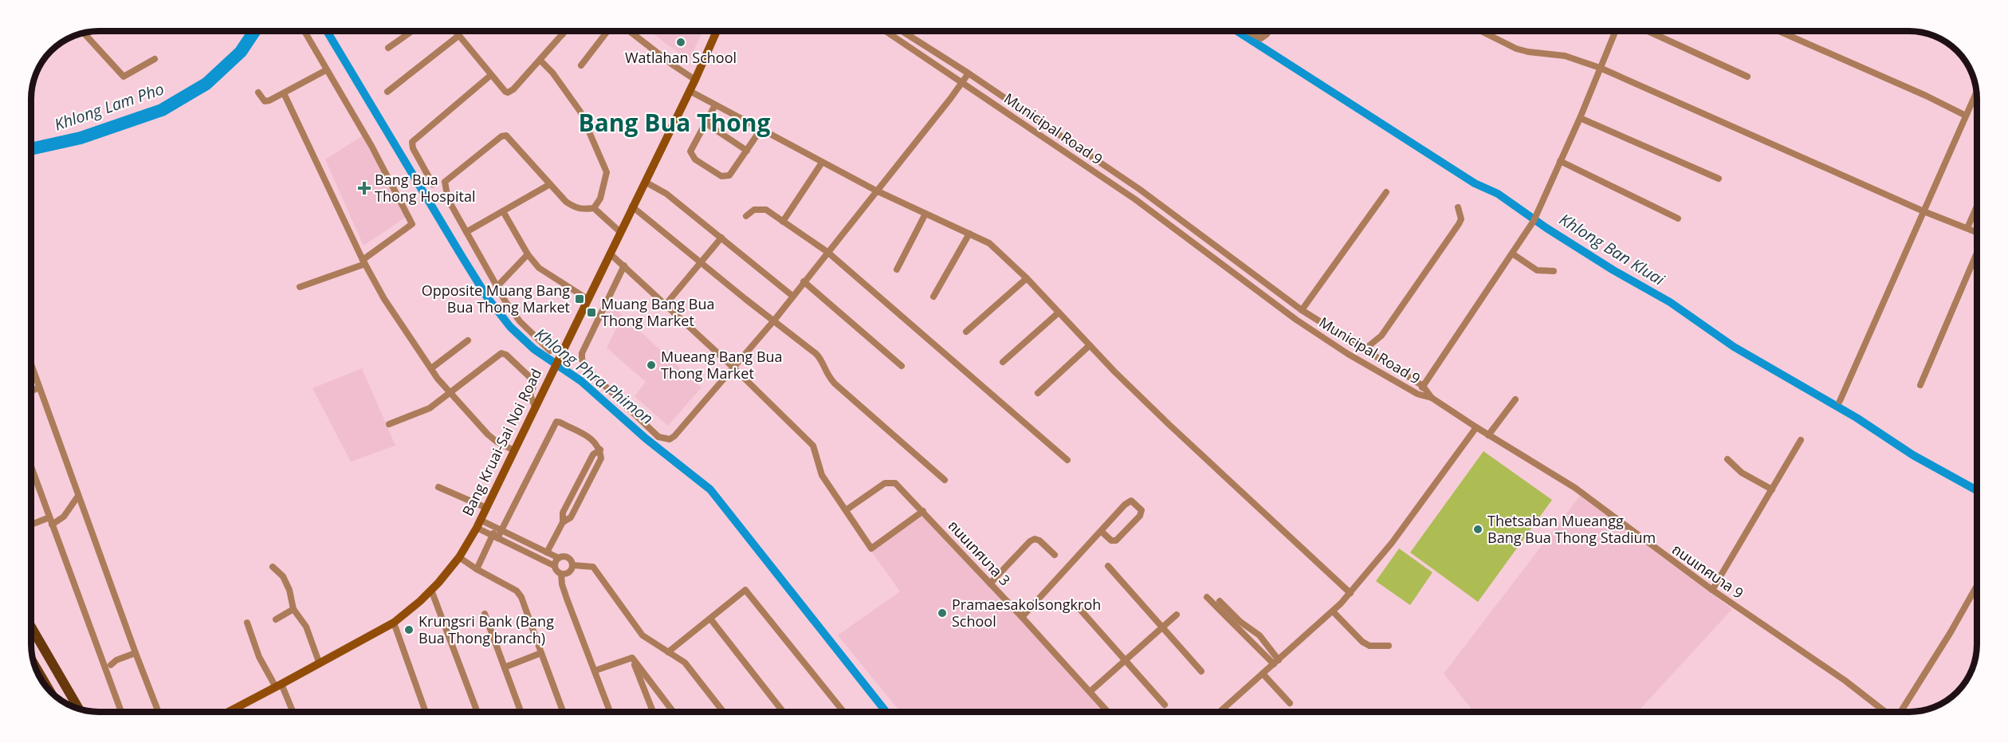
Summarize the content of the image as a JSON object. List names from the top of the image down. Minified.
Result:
{"streets":{"main road":["Bang Kruai-Sai Noi Road"],"street":["Municipal Road 9","ถนนเทศบาล 3","ถนนเทศบาล 9"]},"crossings":[["Municipal Road 9","ถนนเทศบาล 9"]],"districts":["Bang Bua Thong"],"water":["Khlong Lam Pho","Khlong Ban Kluai","Khlong Phra Phimon"],"places":{"other":["Watlahan School","Mueang Bang Bua Thong Market","Thetsaban Mueangg Bang Bua Thong Stadium","Pramaesakolsongkroh School","Krungsri Bank (Bang Bua Thong branch)"],"health":["Bang Bua Thong Hospital"],"transit":["Opposite Muang Bang Bua Thong Market","Muang Bang Bua Thong Market"]}}
